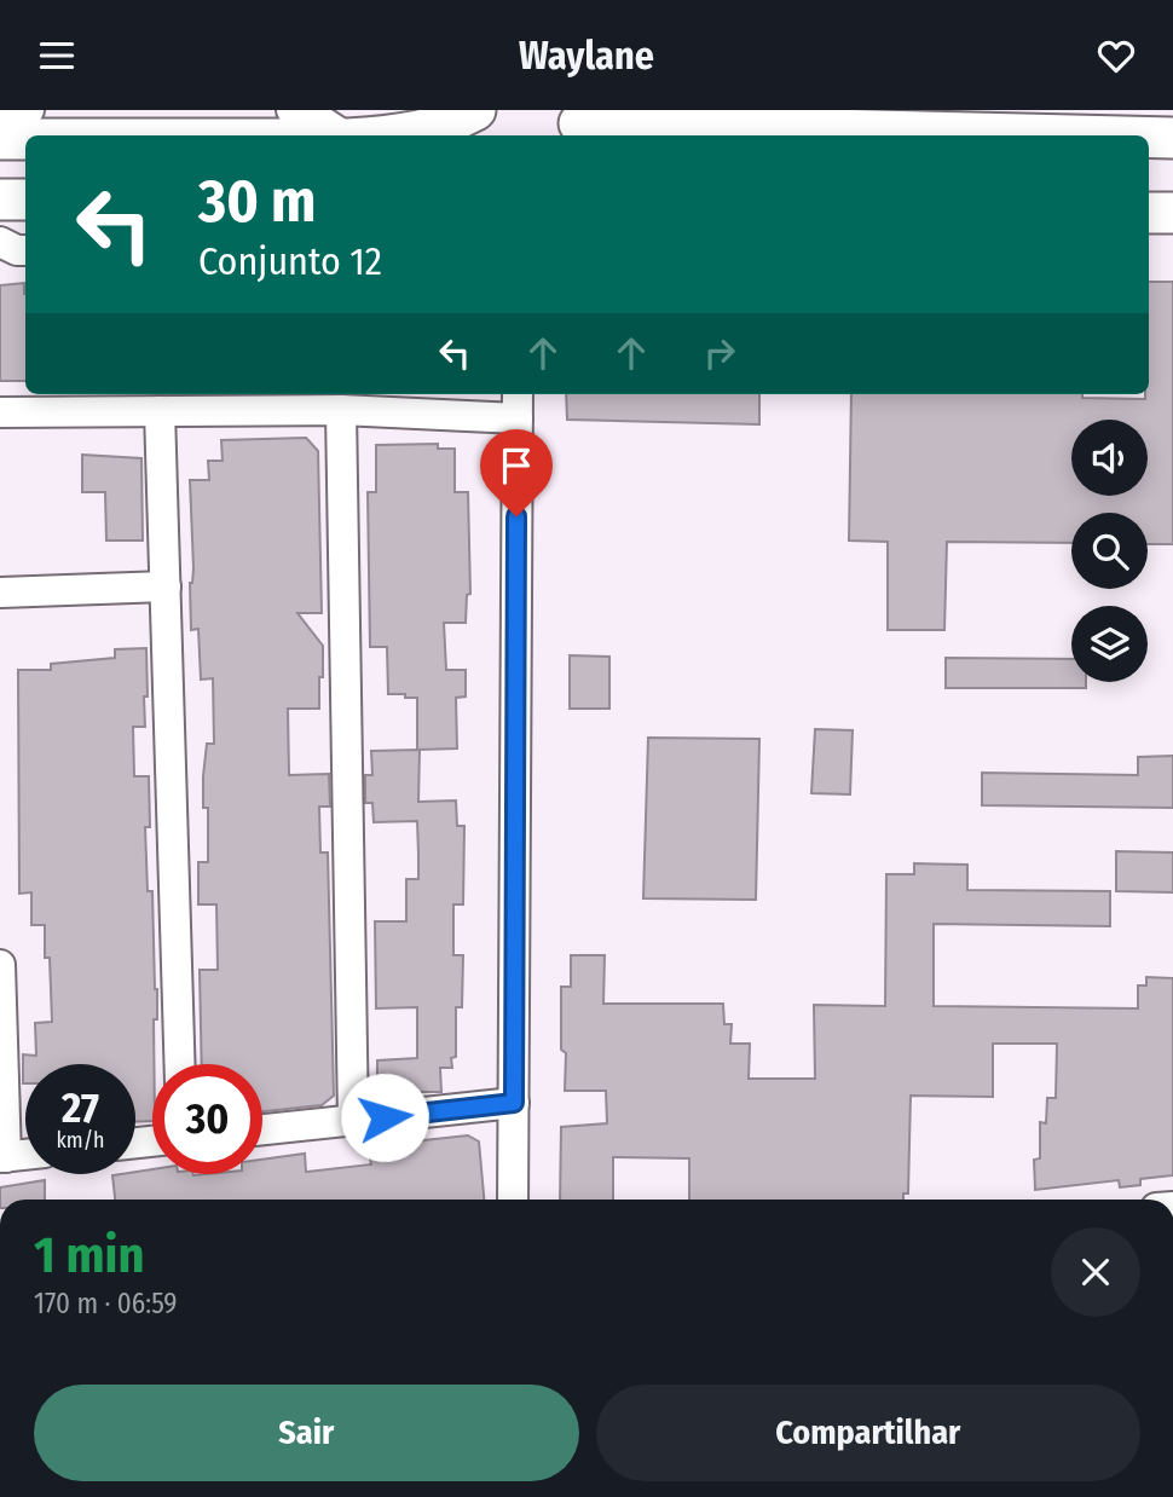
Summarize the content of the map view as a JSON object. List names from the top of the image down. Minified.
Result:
{"page":{"header":"Waylane","turn":["30 m","Conjunto 12"],"speed":"27 km/h","limit":"30","heading":["1 min","170 m · 06:59"],"buttons":["Sair","Compartilhar"]}}
